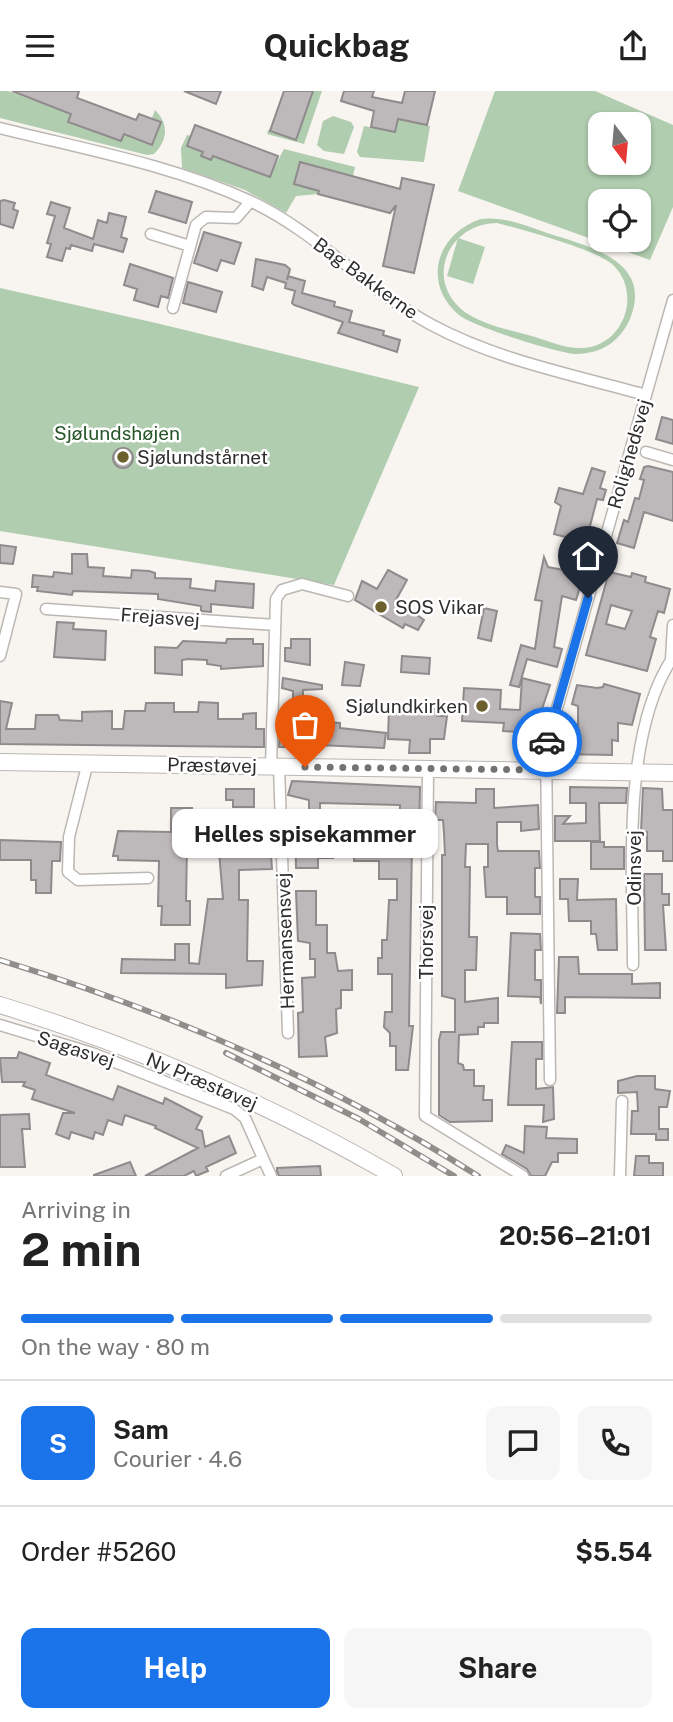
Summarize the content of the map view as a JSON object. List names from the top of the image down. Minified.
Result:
{"streets":{"street":["Bag Bakkerne","Rolighedsvej","Frejasvej","Præstøvej","Odinsvej","Hermansensvej","Thorsvej","Sagasvej","Ny Præstøvej"]},"crossings":[["Bag Bakkerne","Rolighedsvej"],["Rolighedsvej","Præstøvej"],["Præstøvej","Odinsvej"],["Præstøvej","Hermansensvej"],["Præstøvej","Thorsvej"]],"parks":["Sjølundshøjen"],"places":["Sjølundstårnet","SOS Vikar","Sjølundkirken","Helles spisekammer"],"north":"bottom","page":{"header":"Quickbag","bubble":"Helles spisekammer","heading":["2 min","Arriving in","20:56–21:01"],"panel":["Sam","Courier · 4.6","Order #5260","$5.54"],"bar":"On the way · 80 m","round":"S","buttons":["Help","Share"]}}
